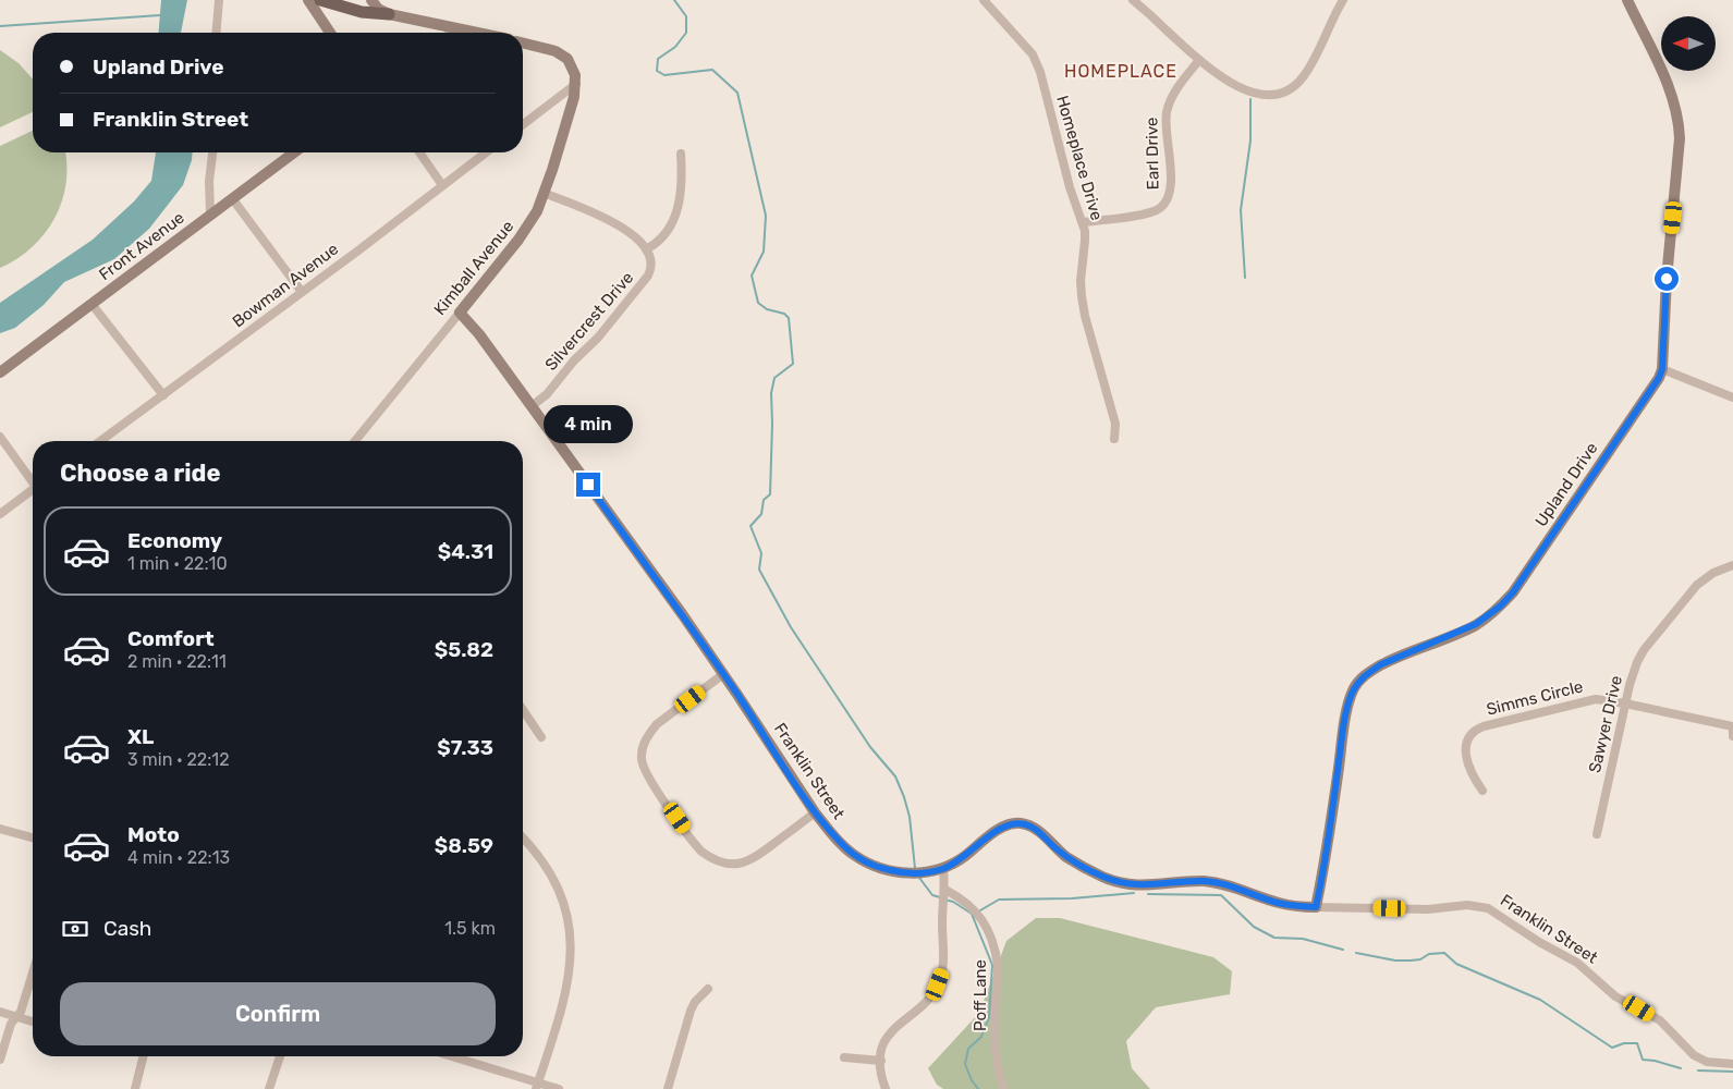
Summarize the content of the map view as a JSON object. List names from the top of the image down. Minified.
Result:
{"streets":{"street":["Earl Drive","Homeplace Drive","Front Avenue","Kimball Avenue","Bowman Avenue","Silvercrest Drive","Upland Drive","Simms Circle","Sawyer Drive","Franklin Street","Poff Lane"]},"crossings":[["Earl Drive","Homeplace Drive"],["Kimball Avenue","Franklin Street"],["Silvercrest Drive","Franklin Street"],["Upland Drive","Franklin Street"],["Simms Circle","Sawyer Drive"]],"districts":["HOMEPLACE"],"north":"left","page":{"banner":["Upland Drive","Franklin Street"],"bubble":"4 min","heading":"Choose a ride","list":[{"name":"Economy","note":"1 min · 22:10","value":"$4.31"},{"name":"Comfort","note":"2 min · 22:11","value":"$5.82"},{"name":"XL","note":"3 min · 22:12","value":"$7.33"},{"name":"Moto","note":"4 min · 22:13","value":"$8.59"}],"pay":["Cash","1.5 km"],"buttons":"Confirm"}}
